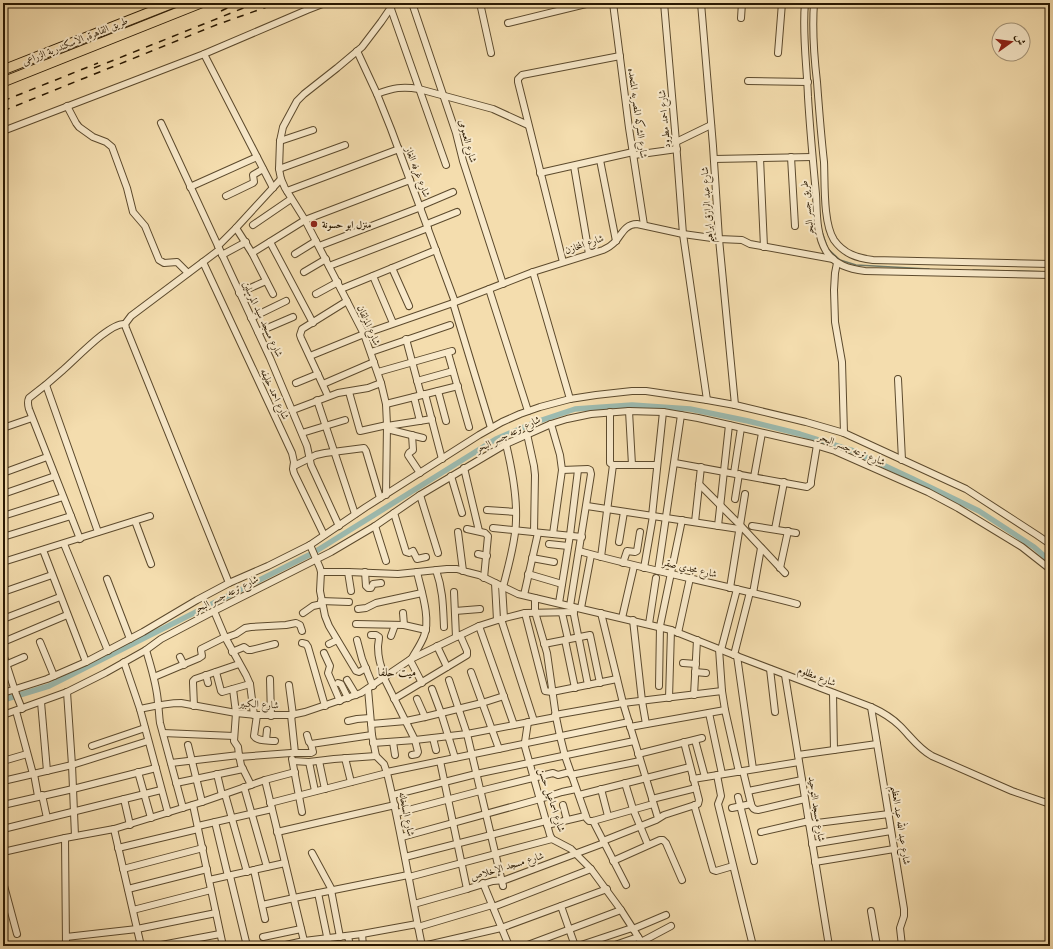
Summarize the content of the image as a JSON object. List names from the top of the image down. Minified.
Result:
{"streets":{"highway":["طريق القاهرة, الاسكندرية الزراعى"],"street":["شارع الشركه المصريه المتحده","شارع احمد مطرود","شارع العمومى","شارع غرفه الغاز","شارع عبد الرازق ابراهيم","طريق جسر البحر","شارع المخازن","شارع مسجد سيد المرسلين","شارع المزلقان","شارع احمد خليفه","شارع ترعه جسر البحر","شارع مجدي صقر","شارع مظلوم","شارع الكبير","شارع اسماعيل حسن","شارع مسجد التوحيد","شارع السلخانه","شارع عبد الله عبد العظيم","شارع مسجد الإخلاص"]},"crossings":[["شارع الشركه المصريه المتحده","شارع المخازن"],["شارع احمد مطرود","شارع المخازن"],["شارع احمد مطرود","شارع ترعه جسر البحر"],["شارع العمومى","شارع المخازن"],["شارع غرفه الغاز","شارع المخازن"],["شارع غرفه الغاز","شارع المزلقان"],["شارع غرفه الغاز","شارع ترعه جسر البحر"],["شارع عبد الرازق ابراهيم","شارع المخازن"],["شارع عبد الرازق ابراهيم","شارع ترعه جسر البحر"],["طريق جسر البحر","شارع المخازن"],["شارع المخازن","شارع المزلقان"],["شارع مسجد سيد المرسلين","شارع ترعه جسر البحر"],["شارع المزلقان","شارع ترعه جسر البحر"],["شارع احمد خليفه","شارع ترعه جسر البحر"],["شارع مظلوم","شارع الكبير"],["شارع مظلوم","شارع مسجد التوحيد"],["شارع مظلوم","شارع السلخانه"],["شارع مظلوم","شارع عبد الله عبد العظيم"],["شارع الكبير","شارع السلخانه"],["شارع اسماعيل حسن","شارع مسجد الإخلاص"],["شارع السلخانه","شارع مسجد الإخلاص"]],"districts":["ميت حلفا"],"places":["منزل ابو حسونة"],"north":"right"}
